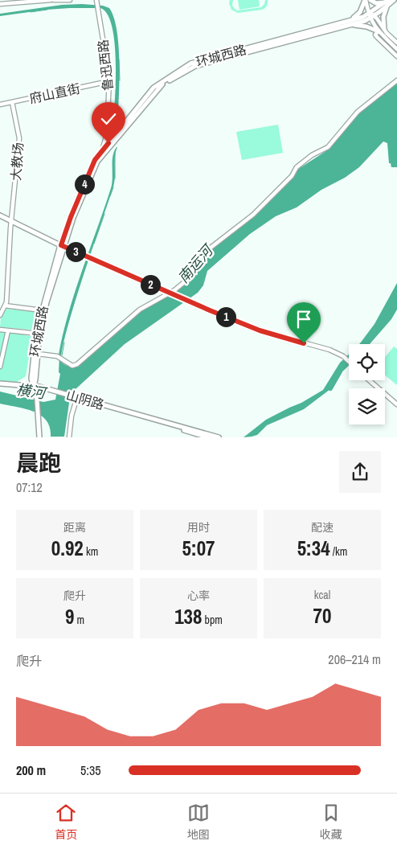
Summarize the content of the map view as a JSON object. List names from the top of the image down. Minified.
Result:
{"streets":{"main road":["环城西路","山阴路"],"street":["鲁迅西路","府山直街","大教场"]},"crossings":[["环城西路","鲁迅西路"],["环城西路","山阴路"],["鲁迅西路","府山直街"],["府山直街","大教场"]],"water":["南运河","横河"],"page":{"pins":["4","3","2","1"],"heading":["晨跑","07:12"],"stats":[["距离","0.92 km"],["用时","5:07"],["配速","5:34 /km"],["爬升","9 m"],["心率","138 bpm"],["kcal","70"]],"chart":["爬升","206–214 m"],"list":[{"name":"200 m","note":"5:35"}],"tabs":["首页","地图","收藏"]}}
